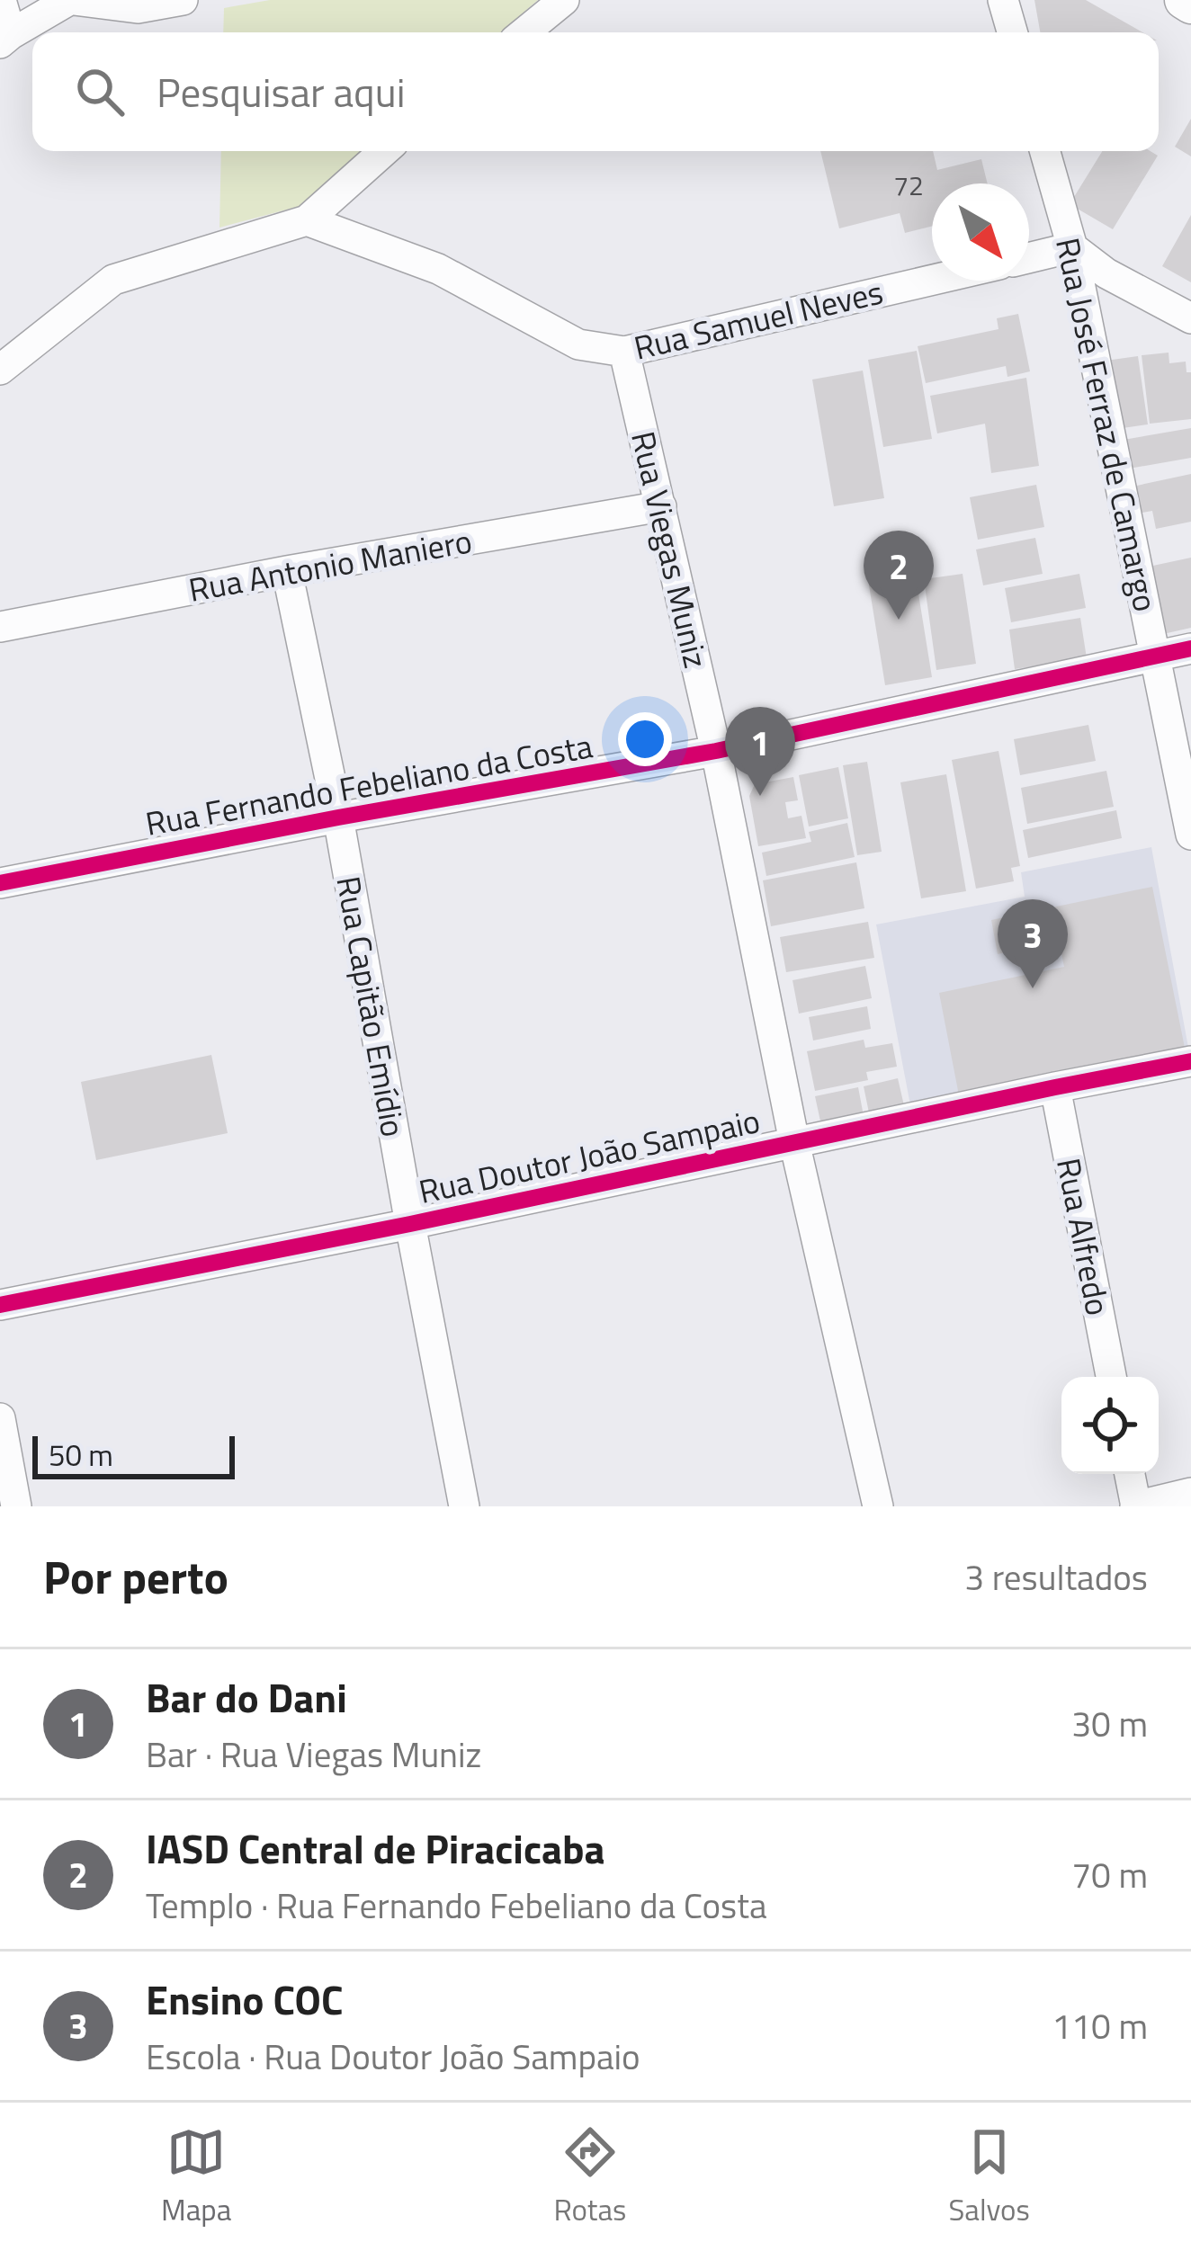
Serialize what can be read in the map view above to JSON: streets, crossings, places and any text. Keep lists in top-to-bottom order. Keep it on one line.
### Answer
{"streets":{"street":["Rua Samuel Neves","Rua José Ferraz de Camargo","Rua Viegas Muniz","Rua Antonio Maniero","Rua Fernando Febeliano da Costa","Rua Capitão Emídio","Rua Doutor João Sampaio","Rua Alfredo"]},"crossings":[["Rua Samuel Neves","Rua Viegas Muniz"],["Rua José Ferraz de Camargo","Rua Fernando Febeliano da Costa"],["Rua Viegas Muniz","Rua Antonio Maniero"],["Rua Viegas Muniz","Rua Fernando Febeliano da Costa"],["Rua Viegas Muniz","Rua Doutor João Sampaio"],["Rua Antonio Maniero","Rua Capitão Emídio"],["Rua Fernando Febeliano da Costa","Rua Capitão Emídio"],["Rua Capitão Emídio","Rua Doutor João Sampaio"],["Rua Doutor João Sampaio","Rua Alfredo"]],"house_numbers":["72"],"scale_bar":"50 m","north":"bottom right","page":{"search":"Pesquisar aqui","pins":["2","1","3"],"scale":"50 m","heading":["Por perto","3 resultados"],"list":[{"mark":"1","name":"Bar do Dani","note":"Bar · Rua Viegas Muniz","value":"30 m"},{"mark":"2","name":"IASD Central de Piracicaba","note":"Templo · Rua Fernando Febeliano da Costa","value":"70 m"},{"mark":"3","name":"Ensino COC","note":"Escola · Rua Doutor João Sampaio","value":"110 m"}],"nav":["Mapa","Rotas","Salvos"]}}
